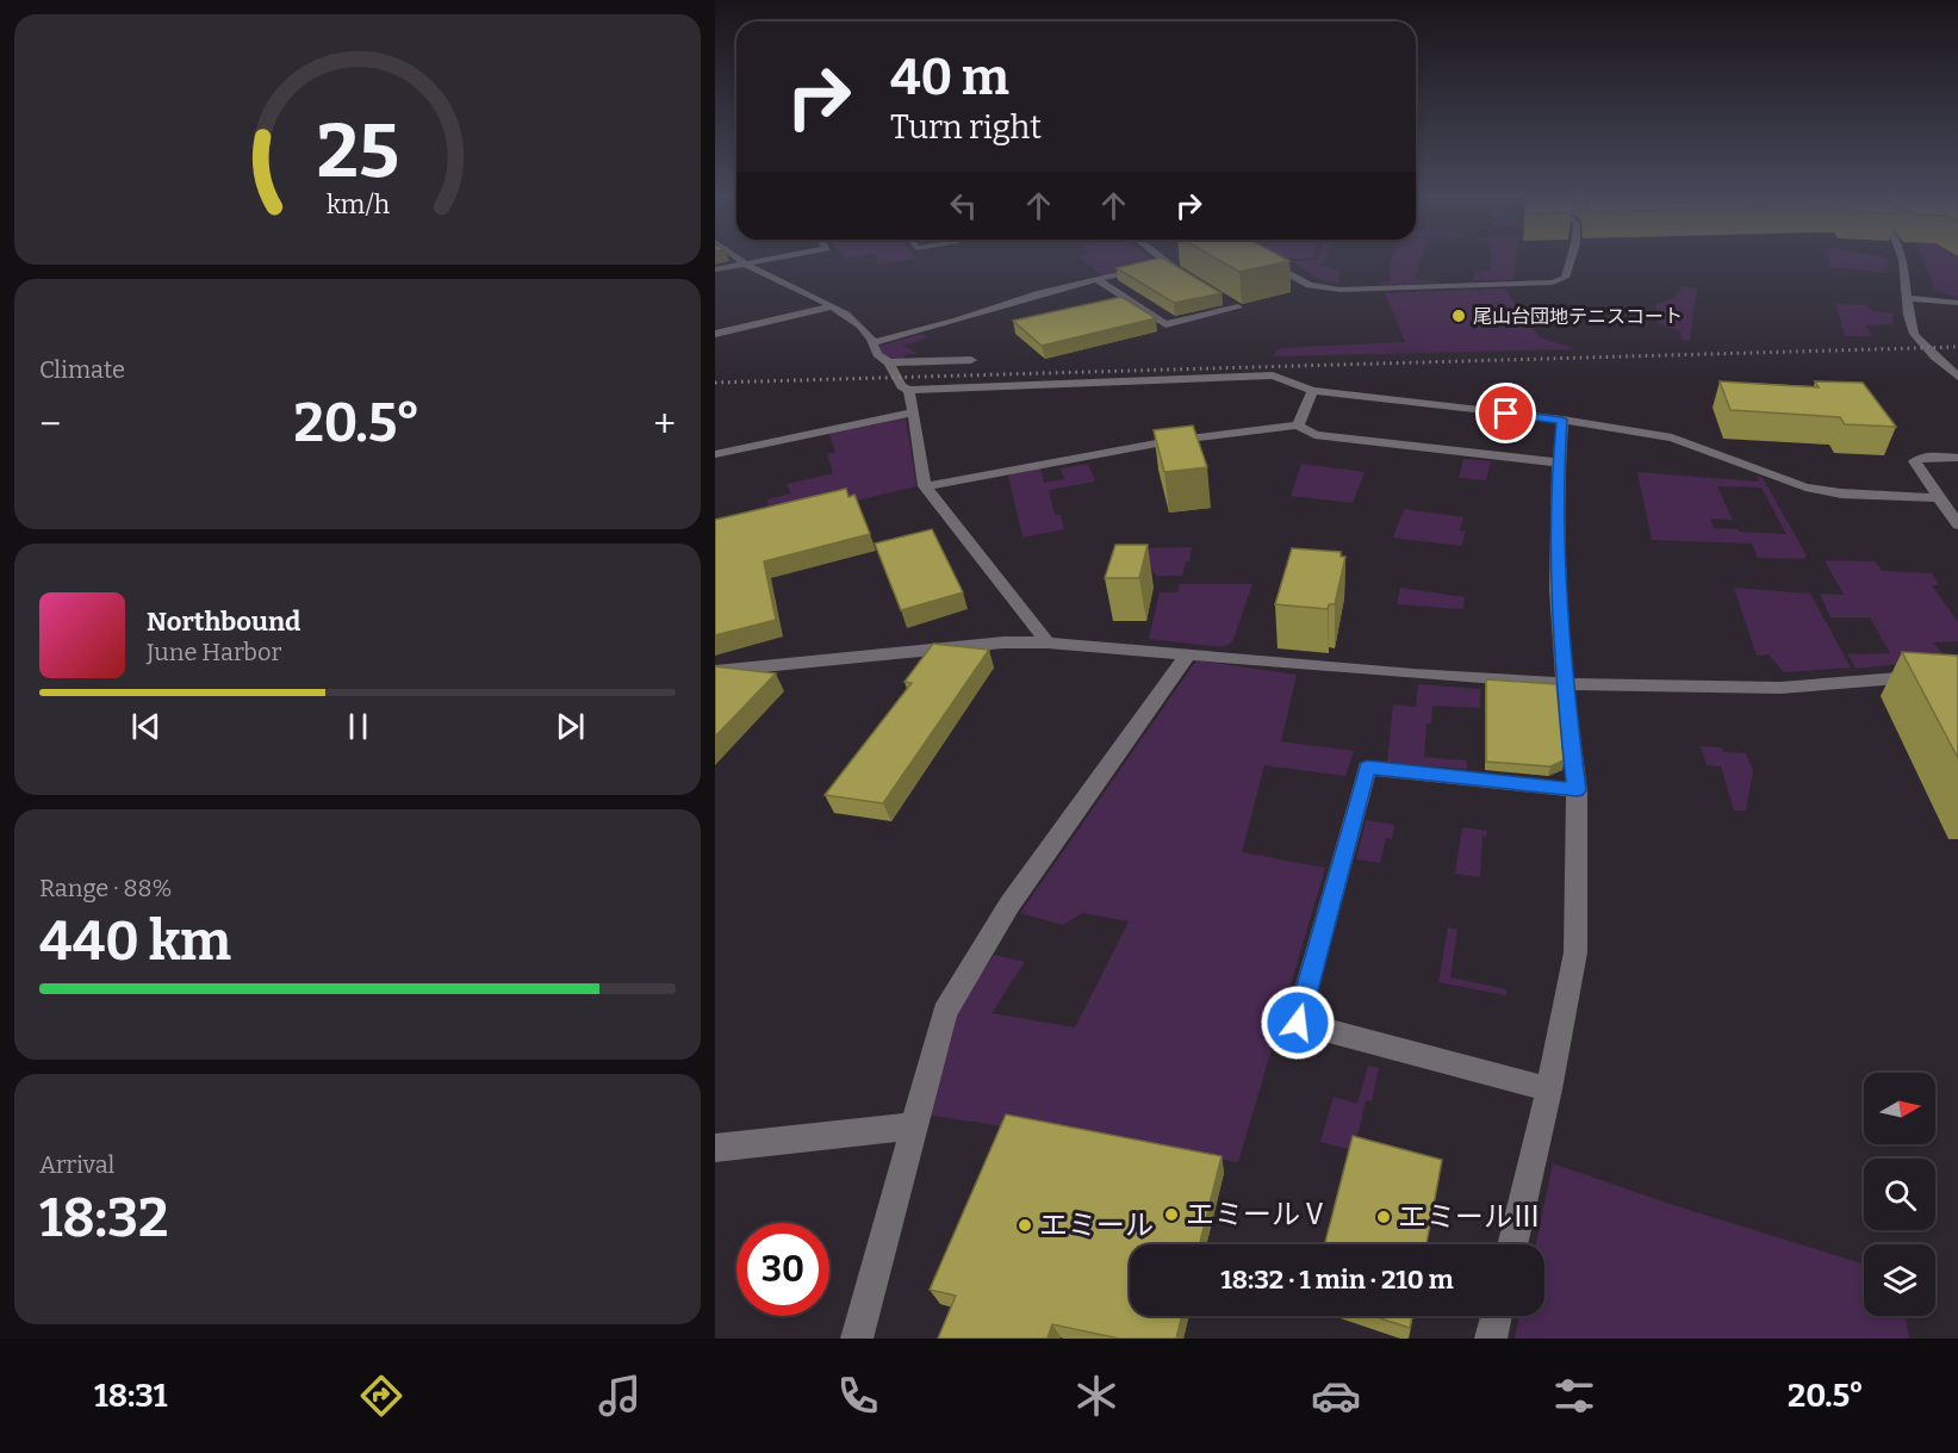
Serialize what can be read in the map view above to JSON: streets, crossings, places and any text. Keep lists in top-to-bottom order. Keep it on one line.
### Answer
{"places":["尾山台団地テニスコート","エミールⅤ","エミールⅢ","エミール"],"north":"right","page":{"turn":["40 m","Turn right"],"tile":["Climate",["Range · 88%","440 km"],["Arrival","18:32"]],"heat":["−","20.5°","+"],"song":["Northbound","June Harbor"],"limit":"30","trip":"18:32 · 1 min · 210 m","tabs":["18:31","20.5°"],"gauge":["25","km/h"]}}
